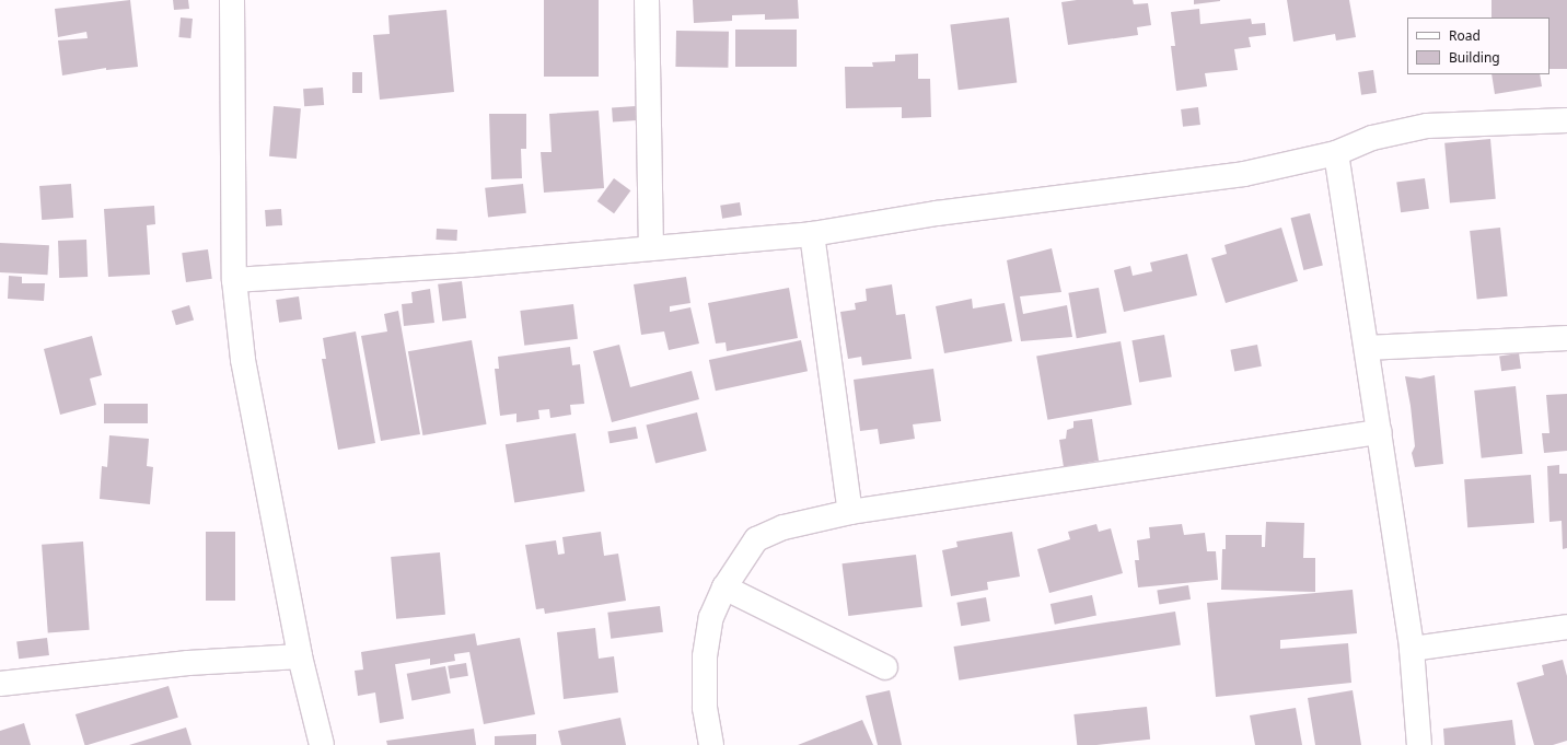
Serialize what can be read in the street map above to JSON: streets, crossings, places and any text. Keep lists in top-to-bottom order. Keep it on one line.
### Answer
{"legend":["Road","Building"]}
